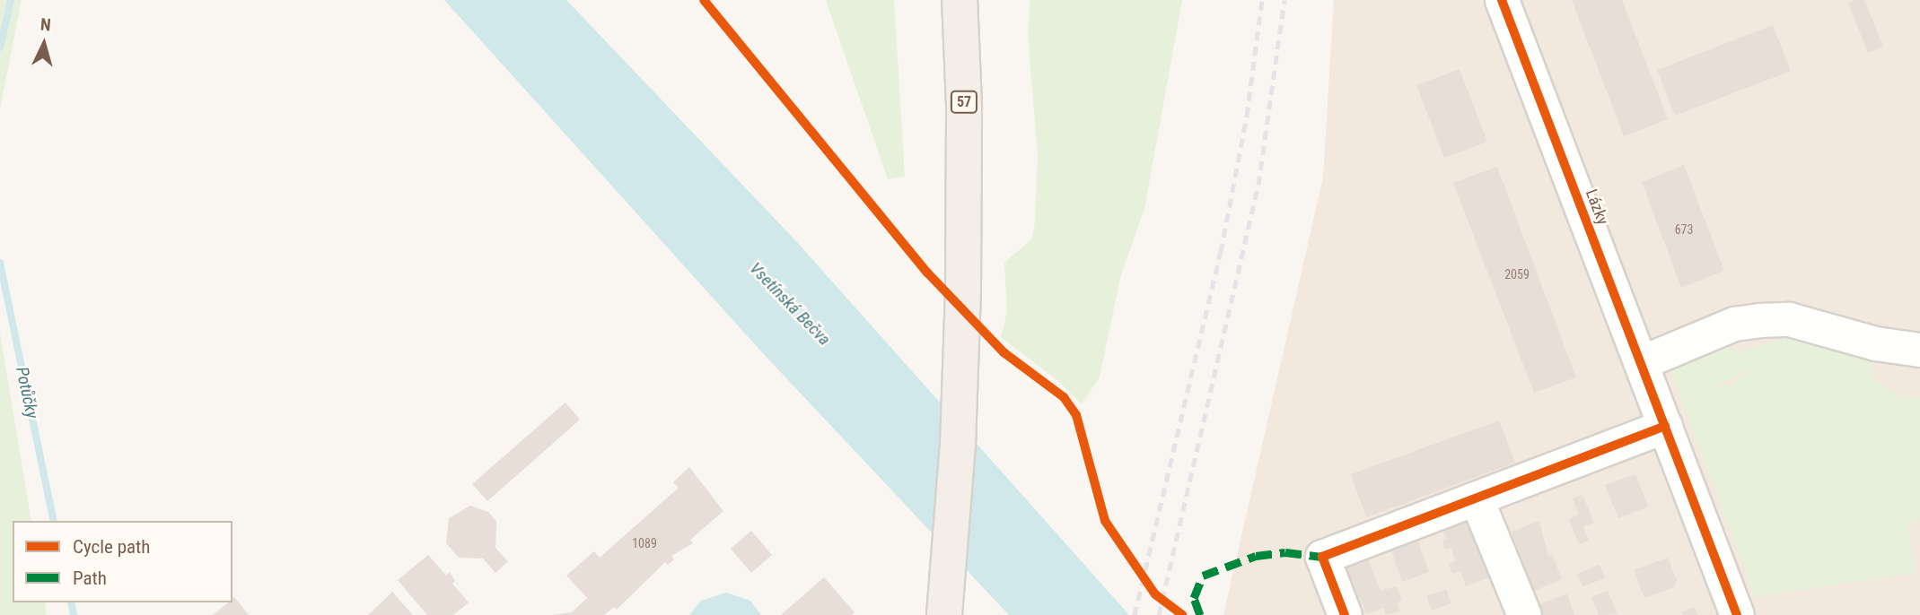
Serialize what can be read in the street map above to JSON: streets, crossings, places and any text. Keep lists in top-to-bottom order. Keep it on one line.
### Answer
{"streets":{"main road":["57"],"street":["Lázky"]},"water":["Vsetínská Bečva","Potůčky"],"house_numbers":["673","2059","1089"],"legend":["Cycle path","Path"],"north":"top"}
